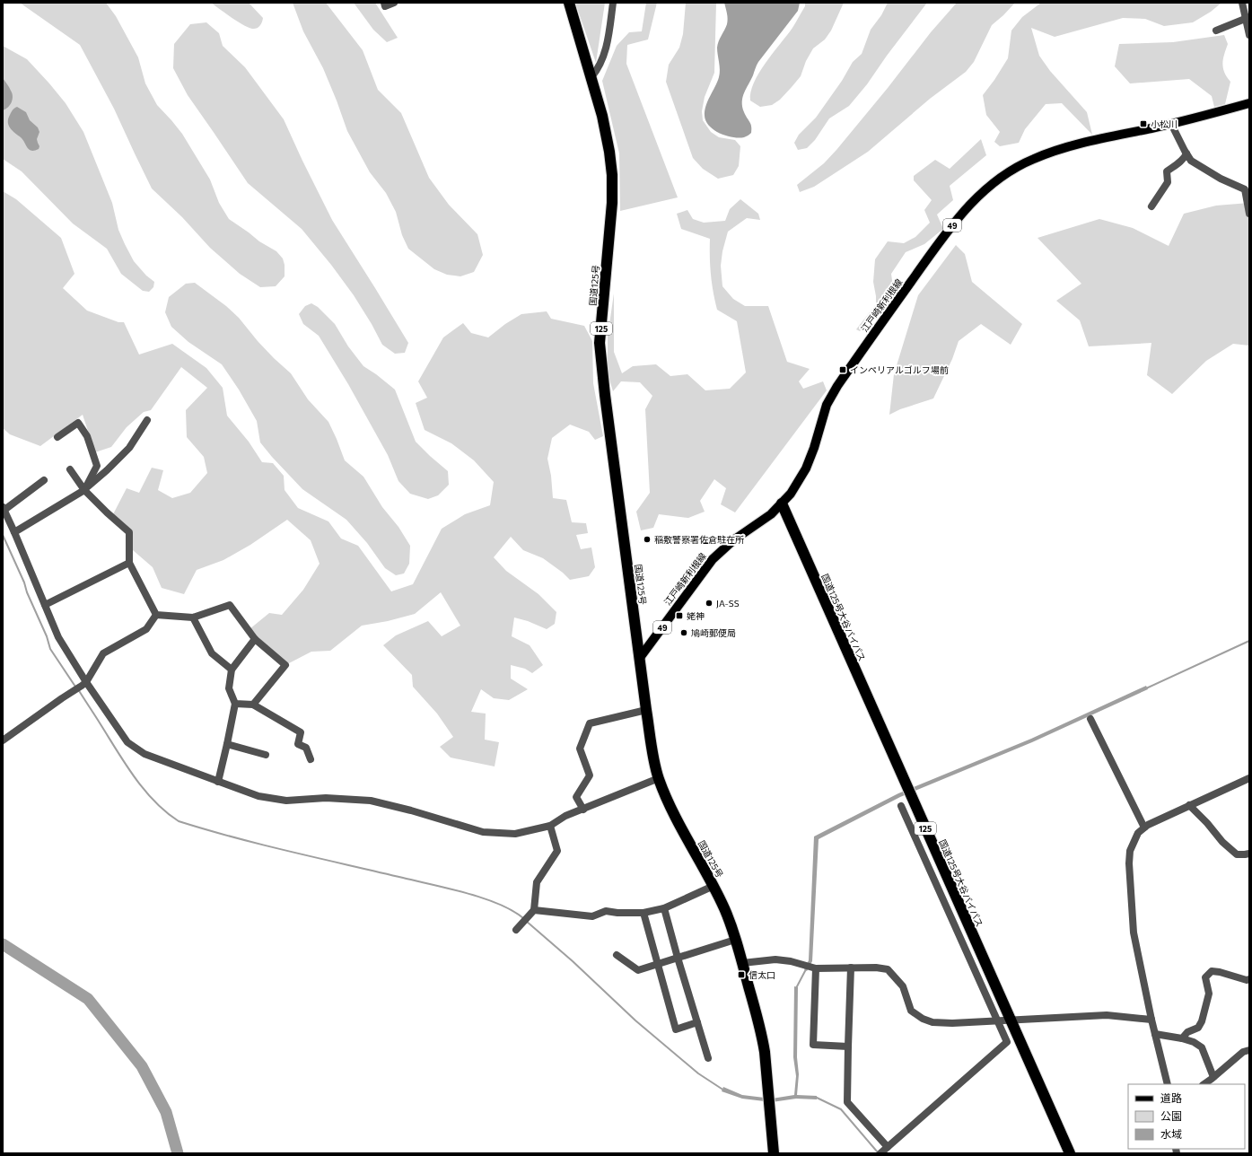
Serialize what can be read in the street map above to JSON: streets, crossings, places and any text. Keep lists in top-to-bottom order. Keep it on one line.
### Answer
{"streets":{"highway":["国道125号","125","国道125号大谷バイパス"],"main road":["49","江戸崎新利根線"]},"crossings":[["国道125号","江戸崎新利根線"],["江戸崎新利根線","国道125号大谷バイパス"]],"places":{"transit":["小松川","インペリアルゴルフ場前","姥神","信太口"],"other":["稲敷警察署佐倉駐在所","JA-SS","鳩崎郵便局"]},"legend":["道路","公園","水域"]}
